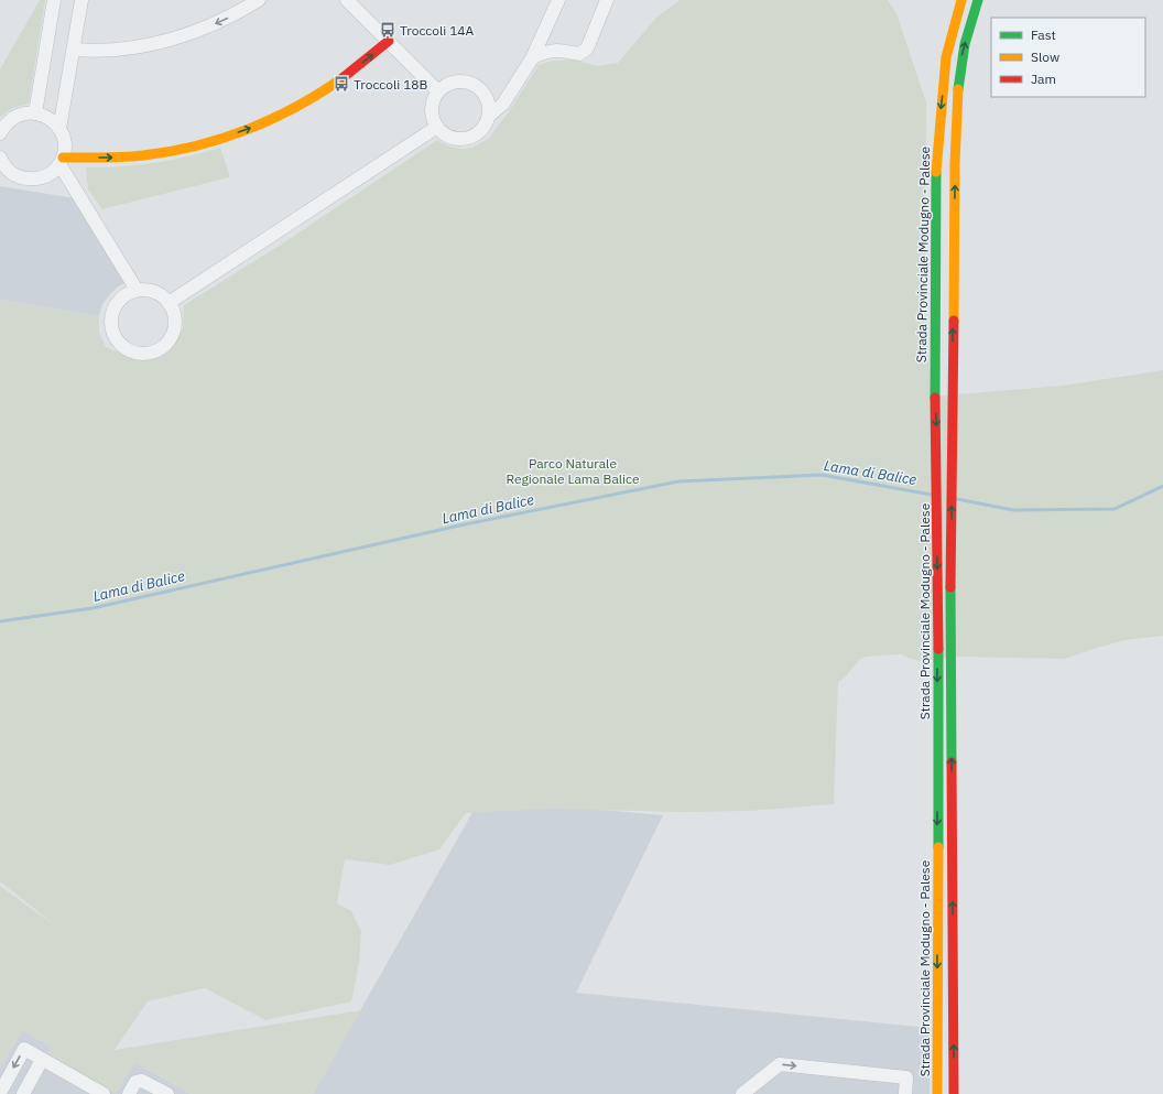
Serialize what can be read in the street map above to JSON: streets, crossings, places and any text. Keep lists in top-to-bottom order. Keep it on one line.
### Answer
{"streets":{"main road":["Strada Provinciale Modugno - Palese"]},"water":["Lama di Balice"],"parks":["Parco Naturale Regionale Lama Balice"],"places":{"bus stop":["Troccoli 14A","Troccoli 18B"]},"legend":["Fast","Slow","Jam"]}
